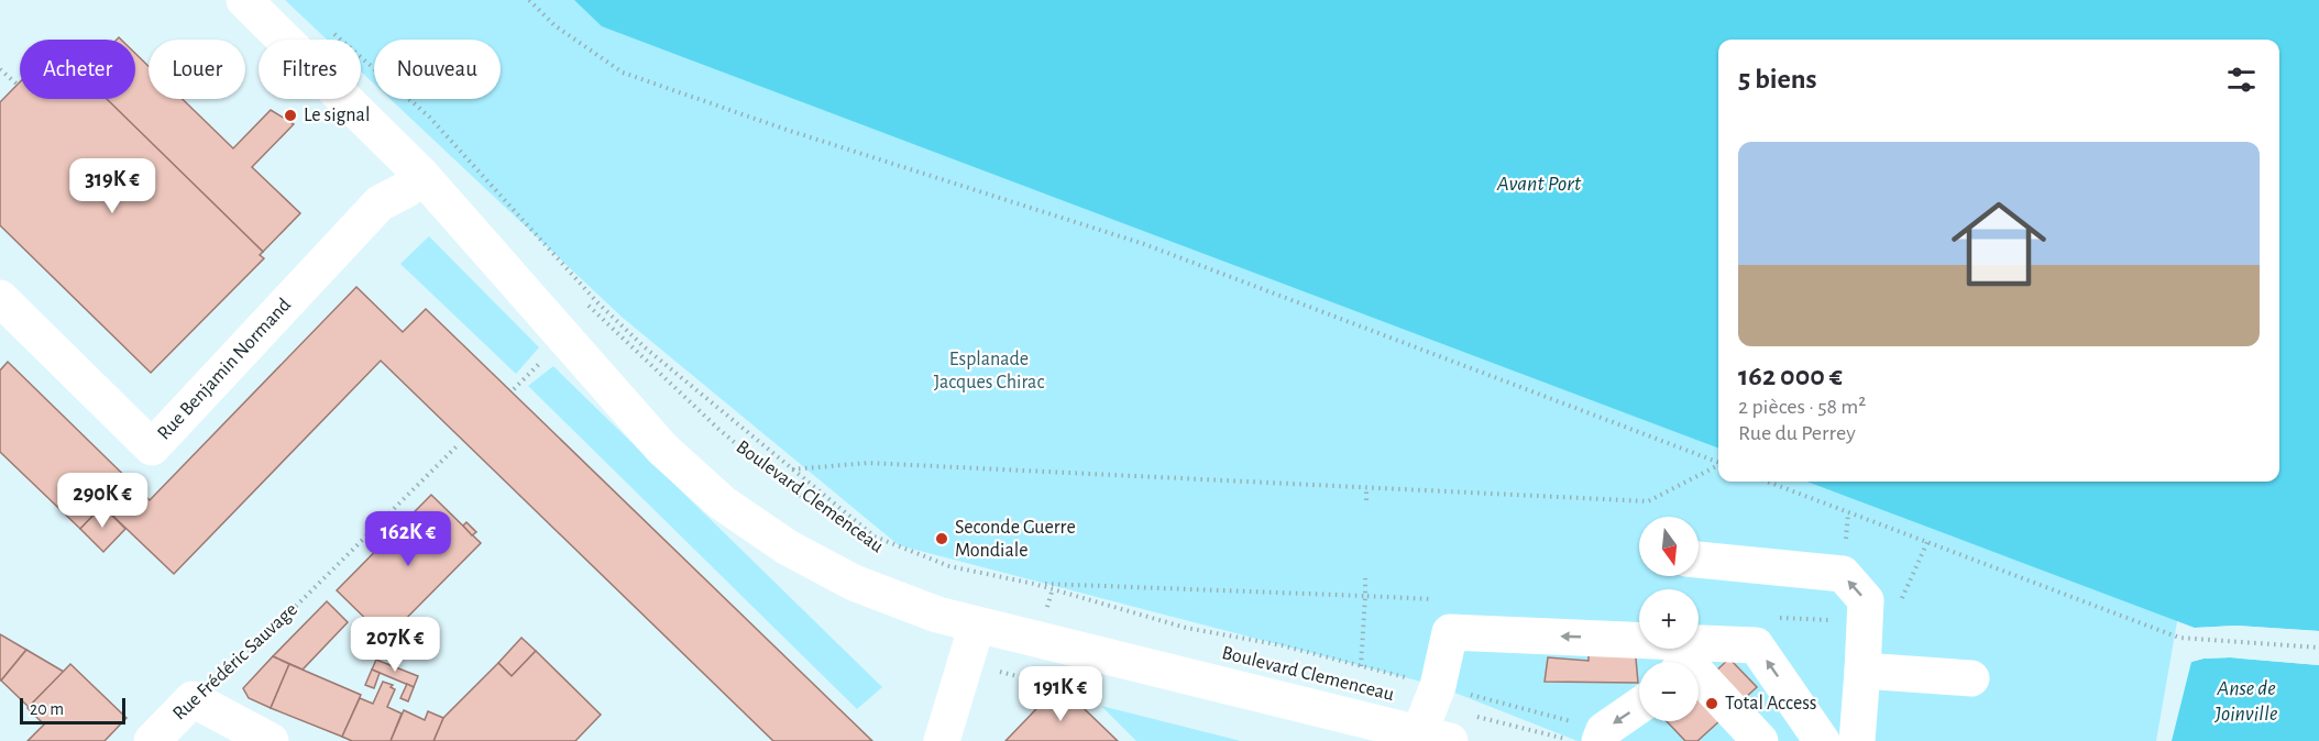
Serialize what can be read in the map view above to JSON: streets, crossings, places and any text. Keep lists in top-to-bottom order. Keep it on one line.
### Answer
{"streets":{"street":["Rue Benjamin Normand","Boulevard Clemenceau","Rue Frédéric Sauvage"]},"crossings":[["Rue Benjamin Normand","Boulevard Clemenceau"]],"water":["Avant Port","Anse de Joinville"],"parks":["Esplanade Jacques Chirac"],"places":["Le signal","Seconde Guerre Mondiale","Total Access"],"scale_bar":"20 m","north":"bottom","page":{"chip":["Acheter","Louer","Filtres","Nouveau"],"heading":"5 biens","list":[{"name":"162 000 €","note":"2 pièces · 58 m² · Rue du Perrey"}],"price":["319K €","290K €","162K €","207K €","191K €"],"map_buttons":["+","−"],"scale":"20 m"}}
